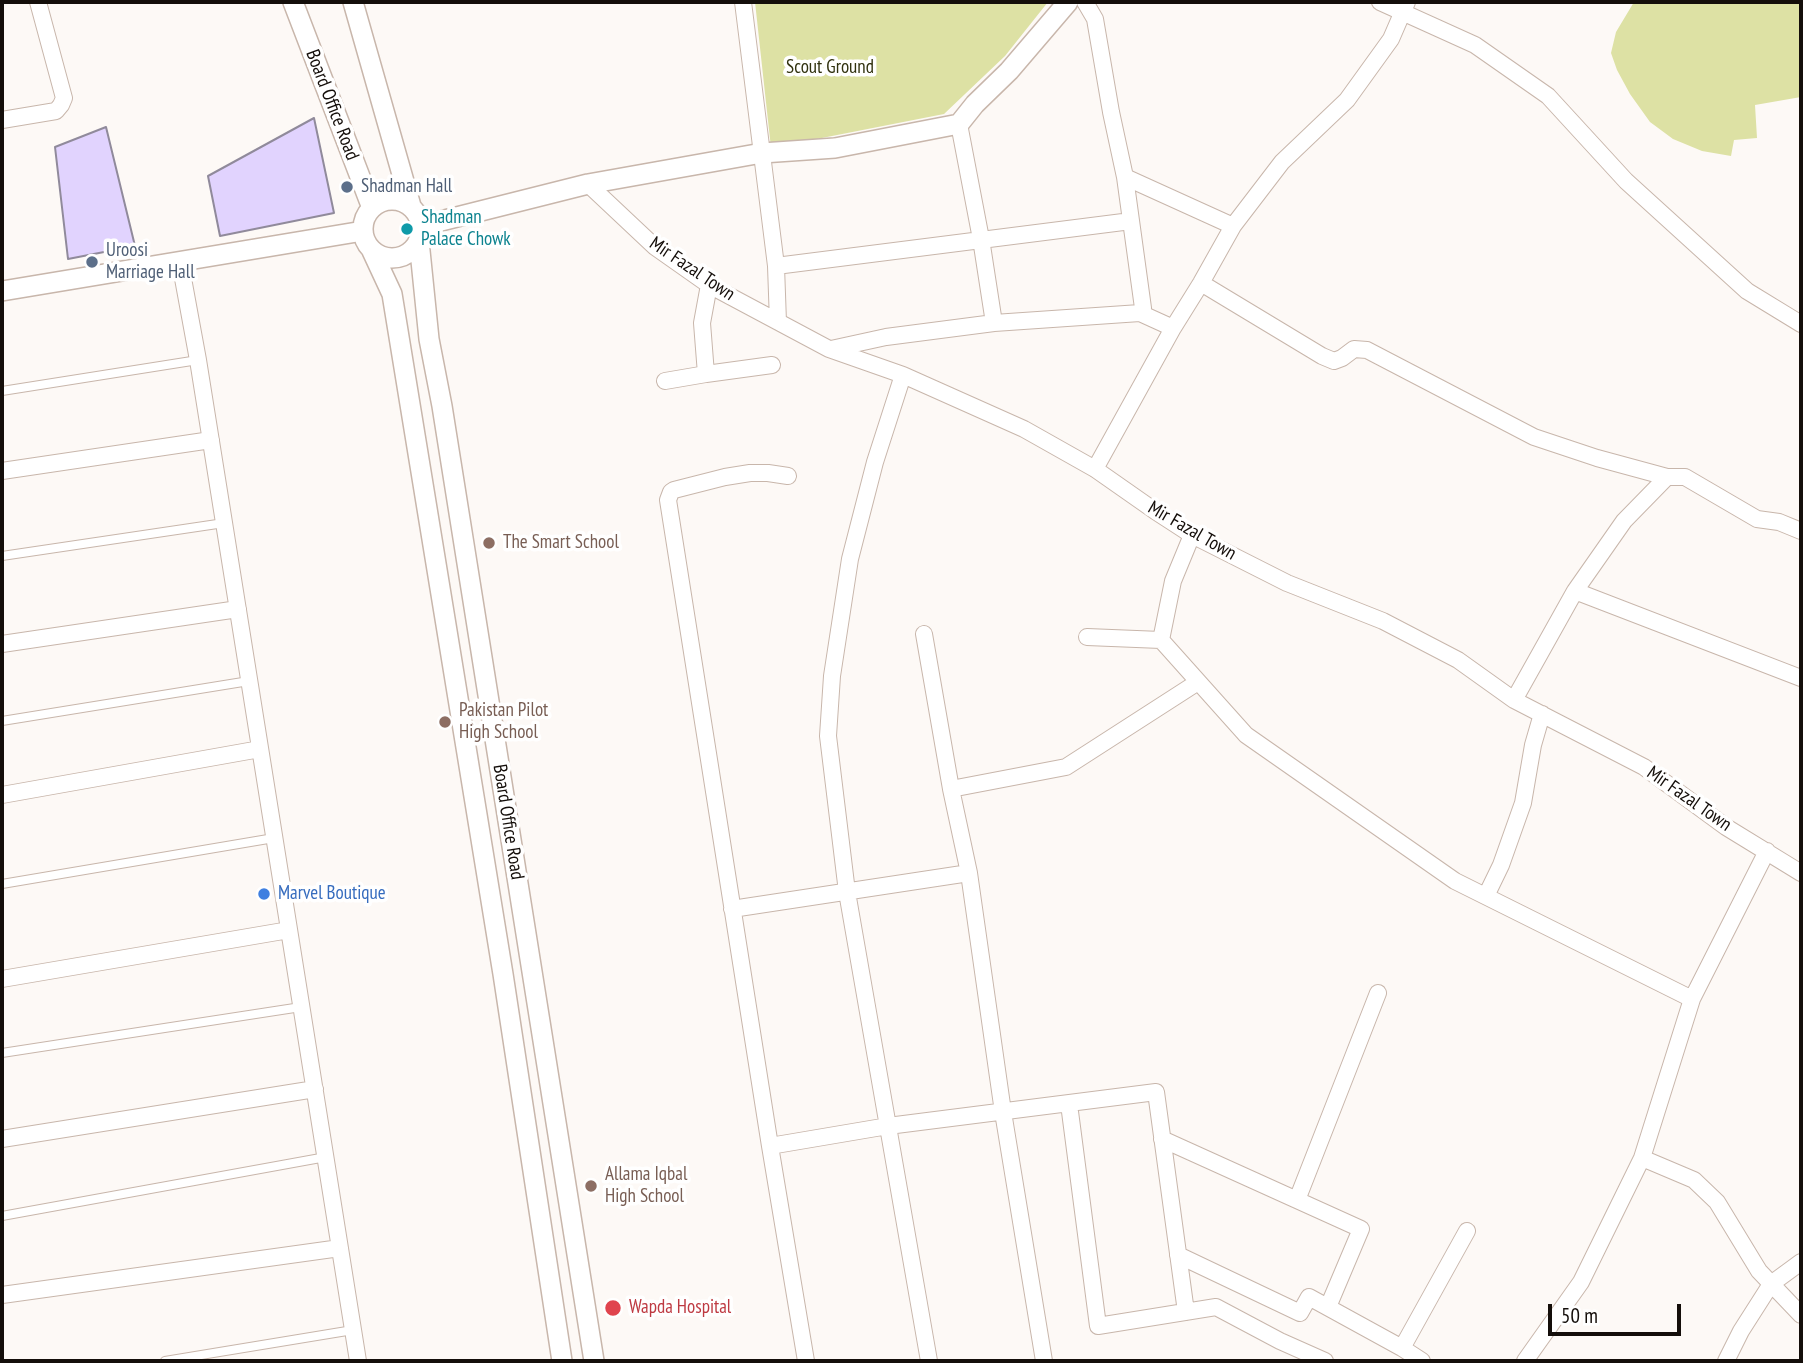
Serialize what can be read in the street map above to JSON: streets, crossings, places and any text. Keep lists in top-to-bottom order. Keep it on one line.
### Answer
{"streets":{"street":["Board Office Road","Mir Fazal Town"]},"parks":["Scout Ground"],"places":["Shadman Hall","Shadman Palace Chowk","Uroosi Marriage Hall","The Smart School","Pakistan Pilot High School","Marvel Boutique","Allama Iqbal High School","Wapda Hospital"],"scale_bar":"50 m"}
